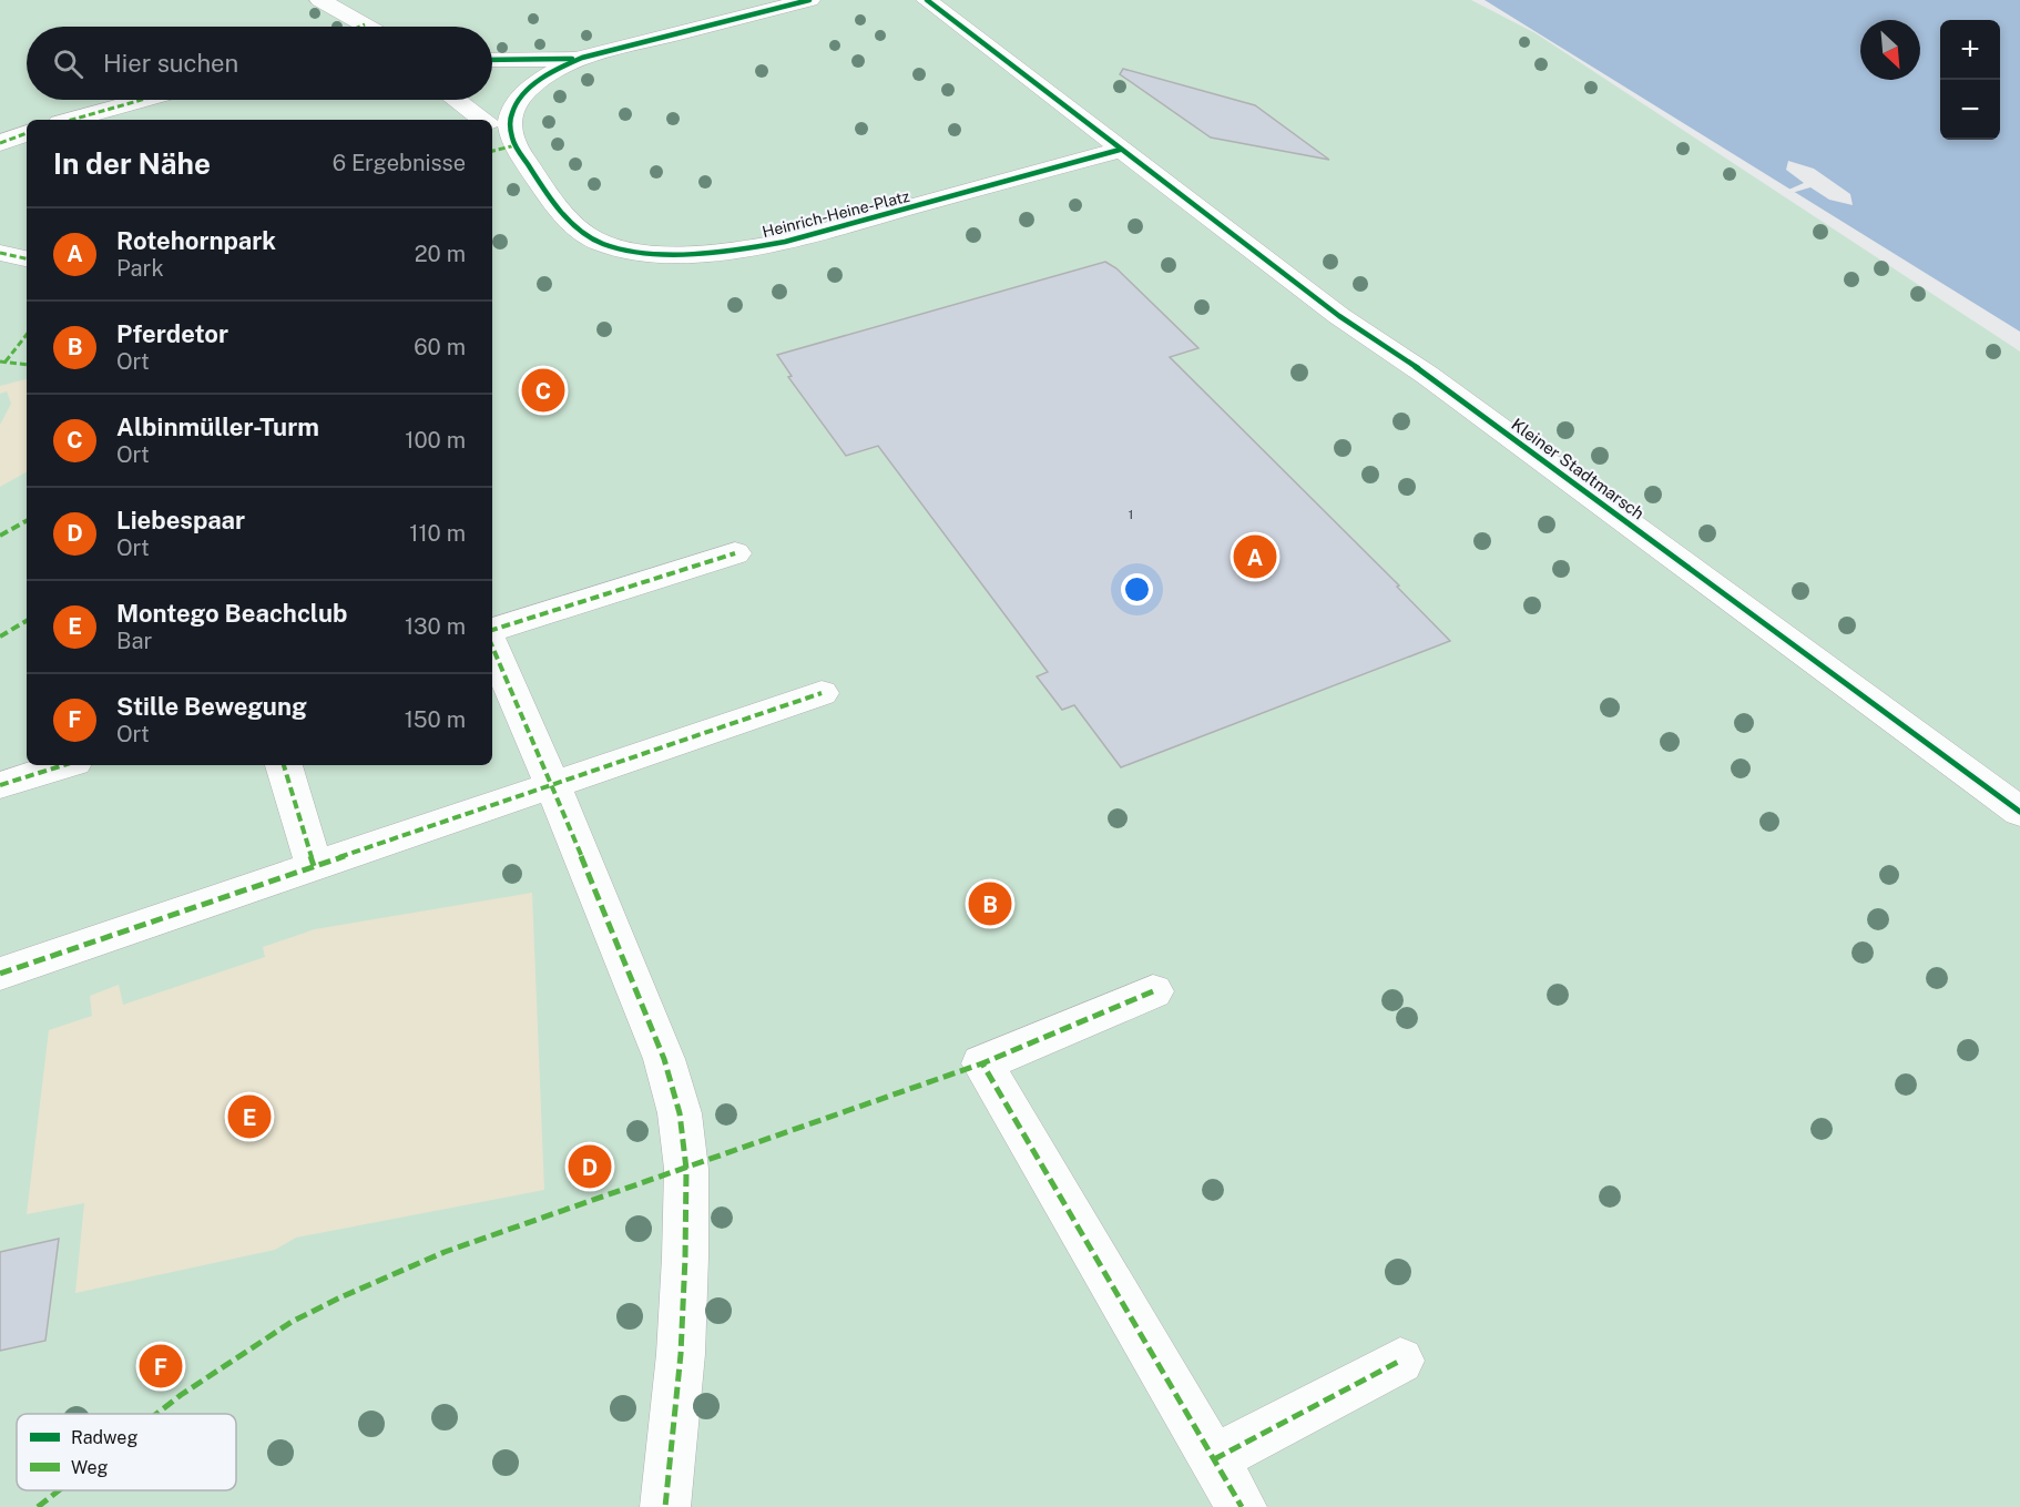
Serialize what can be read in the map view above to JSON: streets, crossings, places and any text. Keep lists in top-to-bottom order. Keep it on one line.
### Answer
{"streets":{"street":["Heinrich-Heine-Platz","Kleiner Stadtmarsch"]},"crossings":[["Heinrich-Heine-Platz","Kleiner Stadtmarsch"]],"house_numbers":["1"],"legend":["Radweg","Weg"],"north":"bottom right","page":{"map_buttons":["+","−"],"search":"Hier suchen","heading":["In der Nähe","6 Ergebnisse"],"list":[{"mark":"A","name":"Rotehornpark","note":"Park","value":"20 m"},{"mark":"B","name":"Pferdetor","note":"Ort","value":"60 m"},{"mark":"C","name":"Albinmüller-Turm","note":"Ort","value":"100 m"},{"mark":"D","name":"Liebespaar","note":"Ort","value":"110 m"},{"mark":"E","name":"Montego Beachclub","note":"Bar","value":"130 m"},{"mark":"F","name":"Stille Bewegung","note":"Ort","value":"150 m"}],"pins":["C","A","B","E","D","F"]}}
